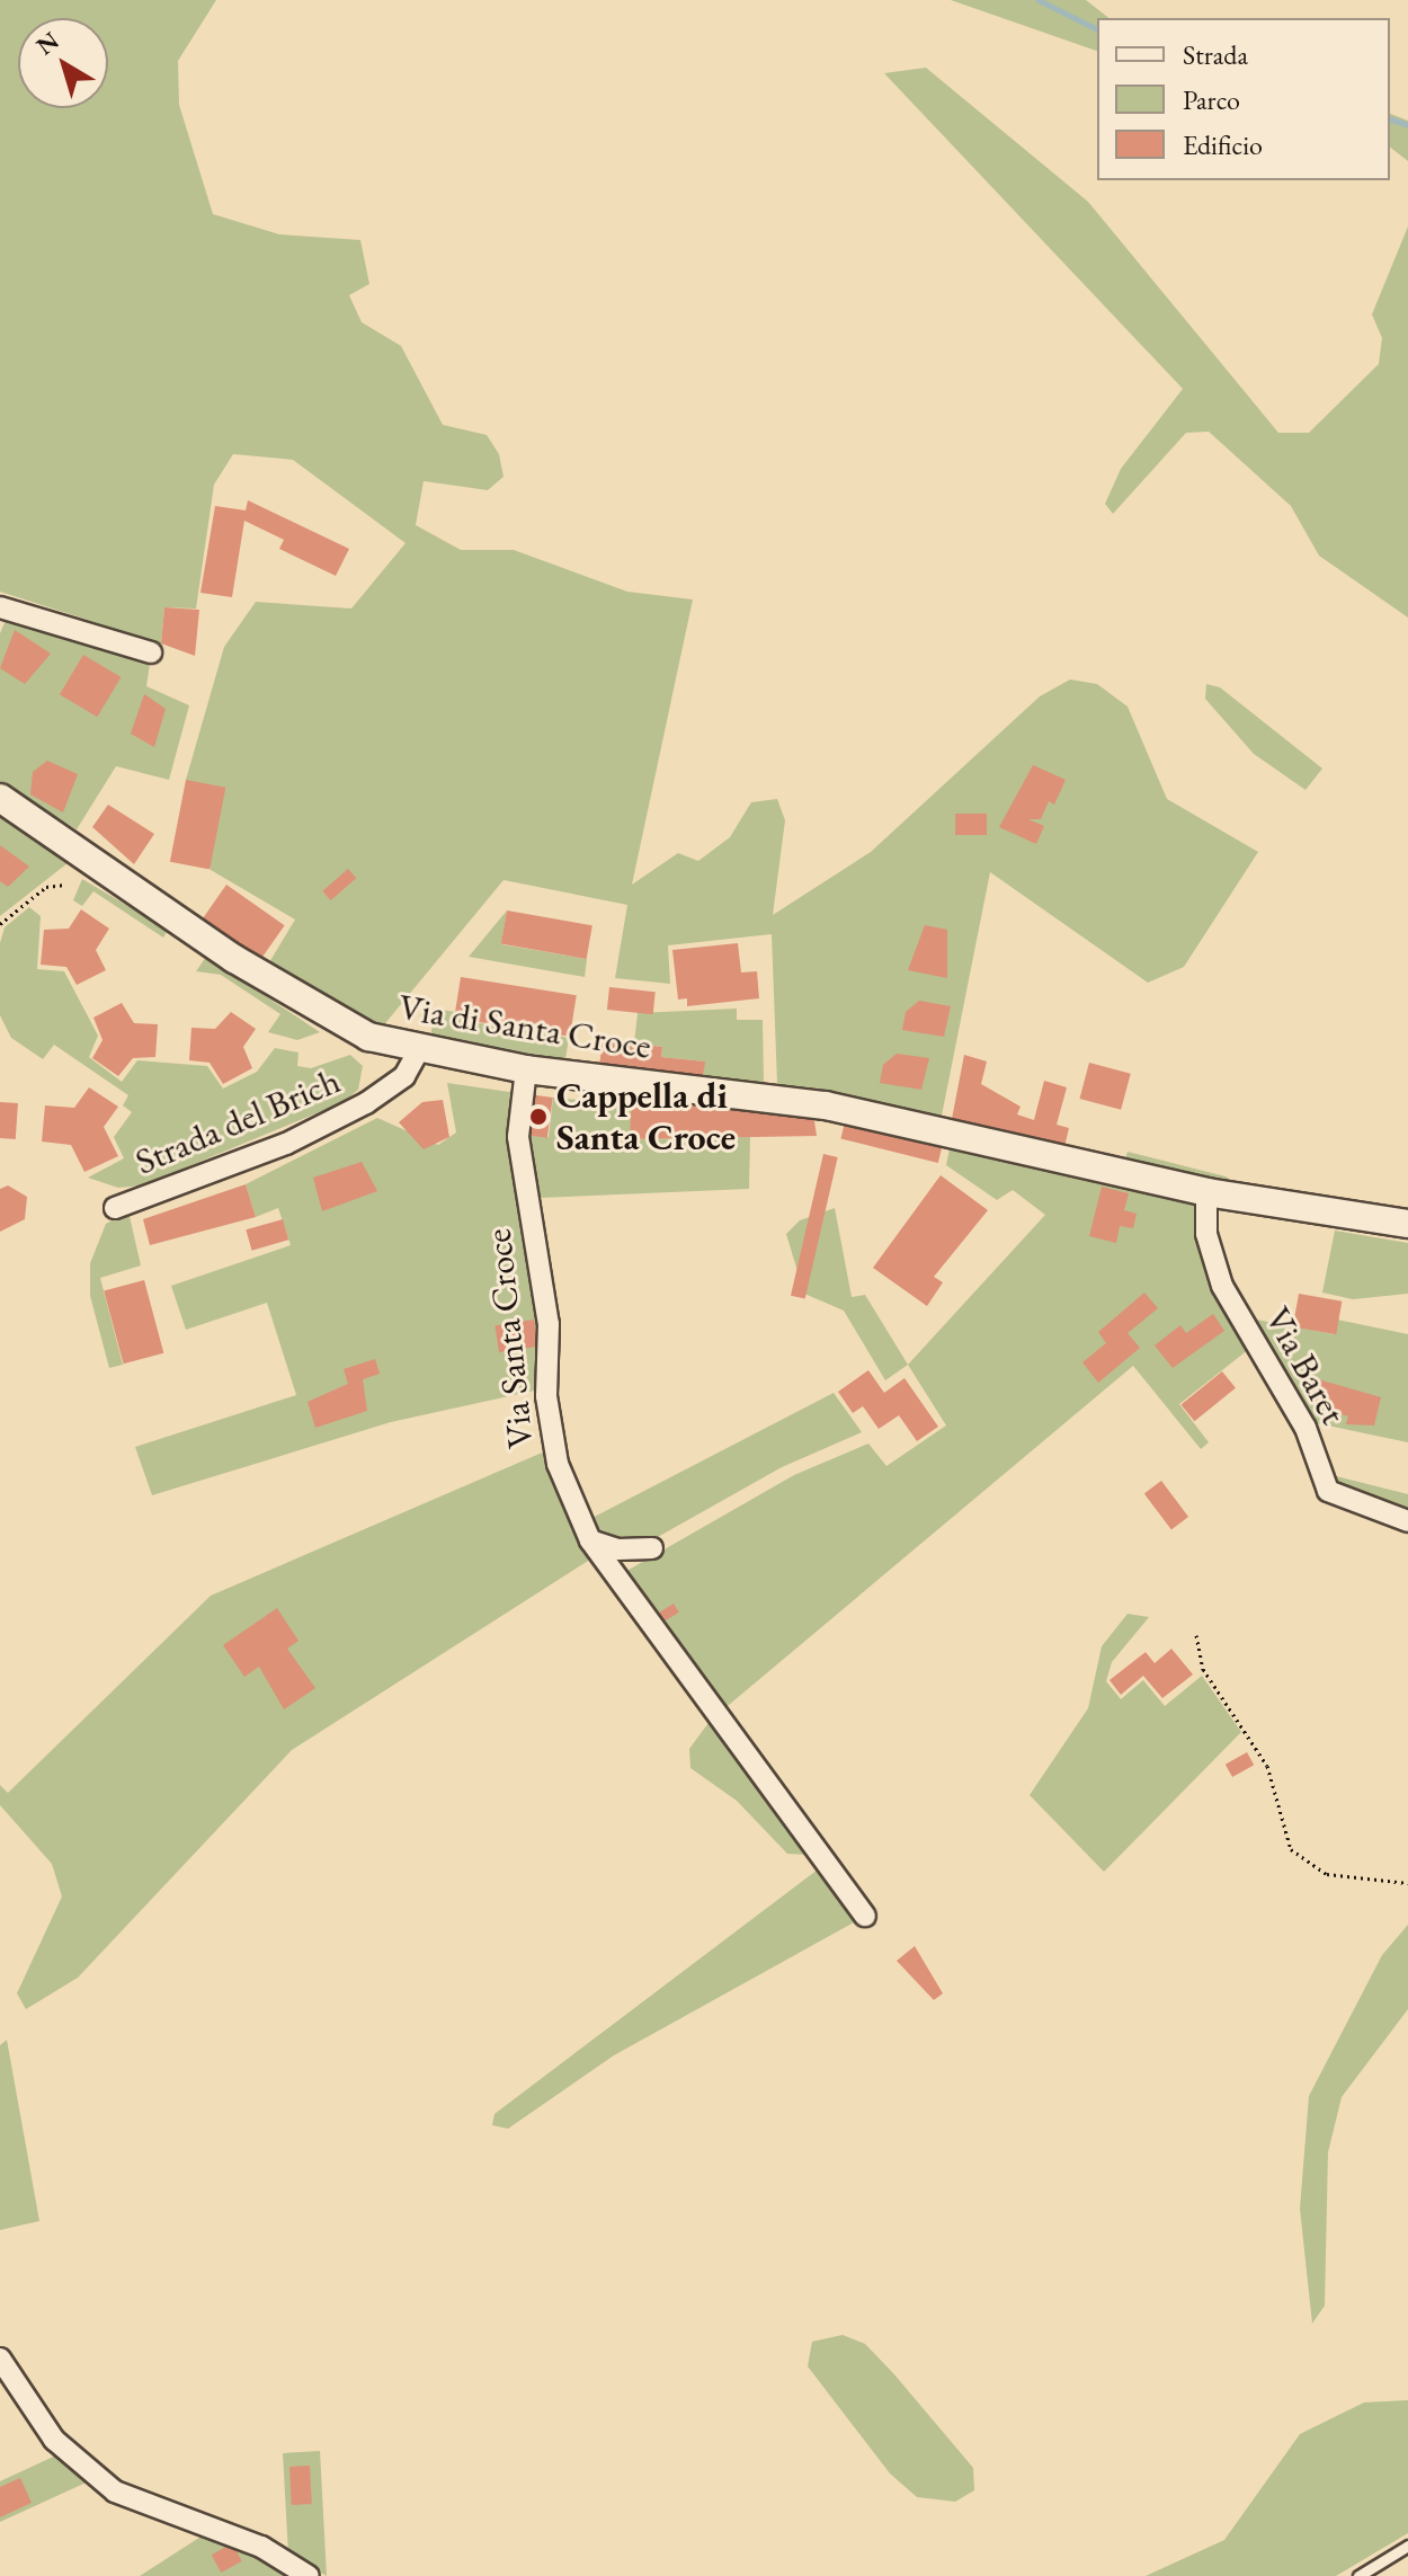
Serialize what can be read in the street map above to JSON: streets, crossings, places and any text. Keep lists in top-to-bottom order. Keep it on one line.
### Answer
{"streets":{"main road":["Via di Santa Croce"],"street":["Strada del Brich","Via Santa Croce","Via Baret"]},"crossings":[["Via di Santa Croce","Strada del Brich"],["Via di Santa Croce","Via Santa Croce"],["Via di Santa Croce","Via Baret"]],"places":["Cappella di Santa Croce"],"legend":["Strada","Parco","Edificio"],"north":"top left"}
